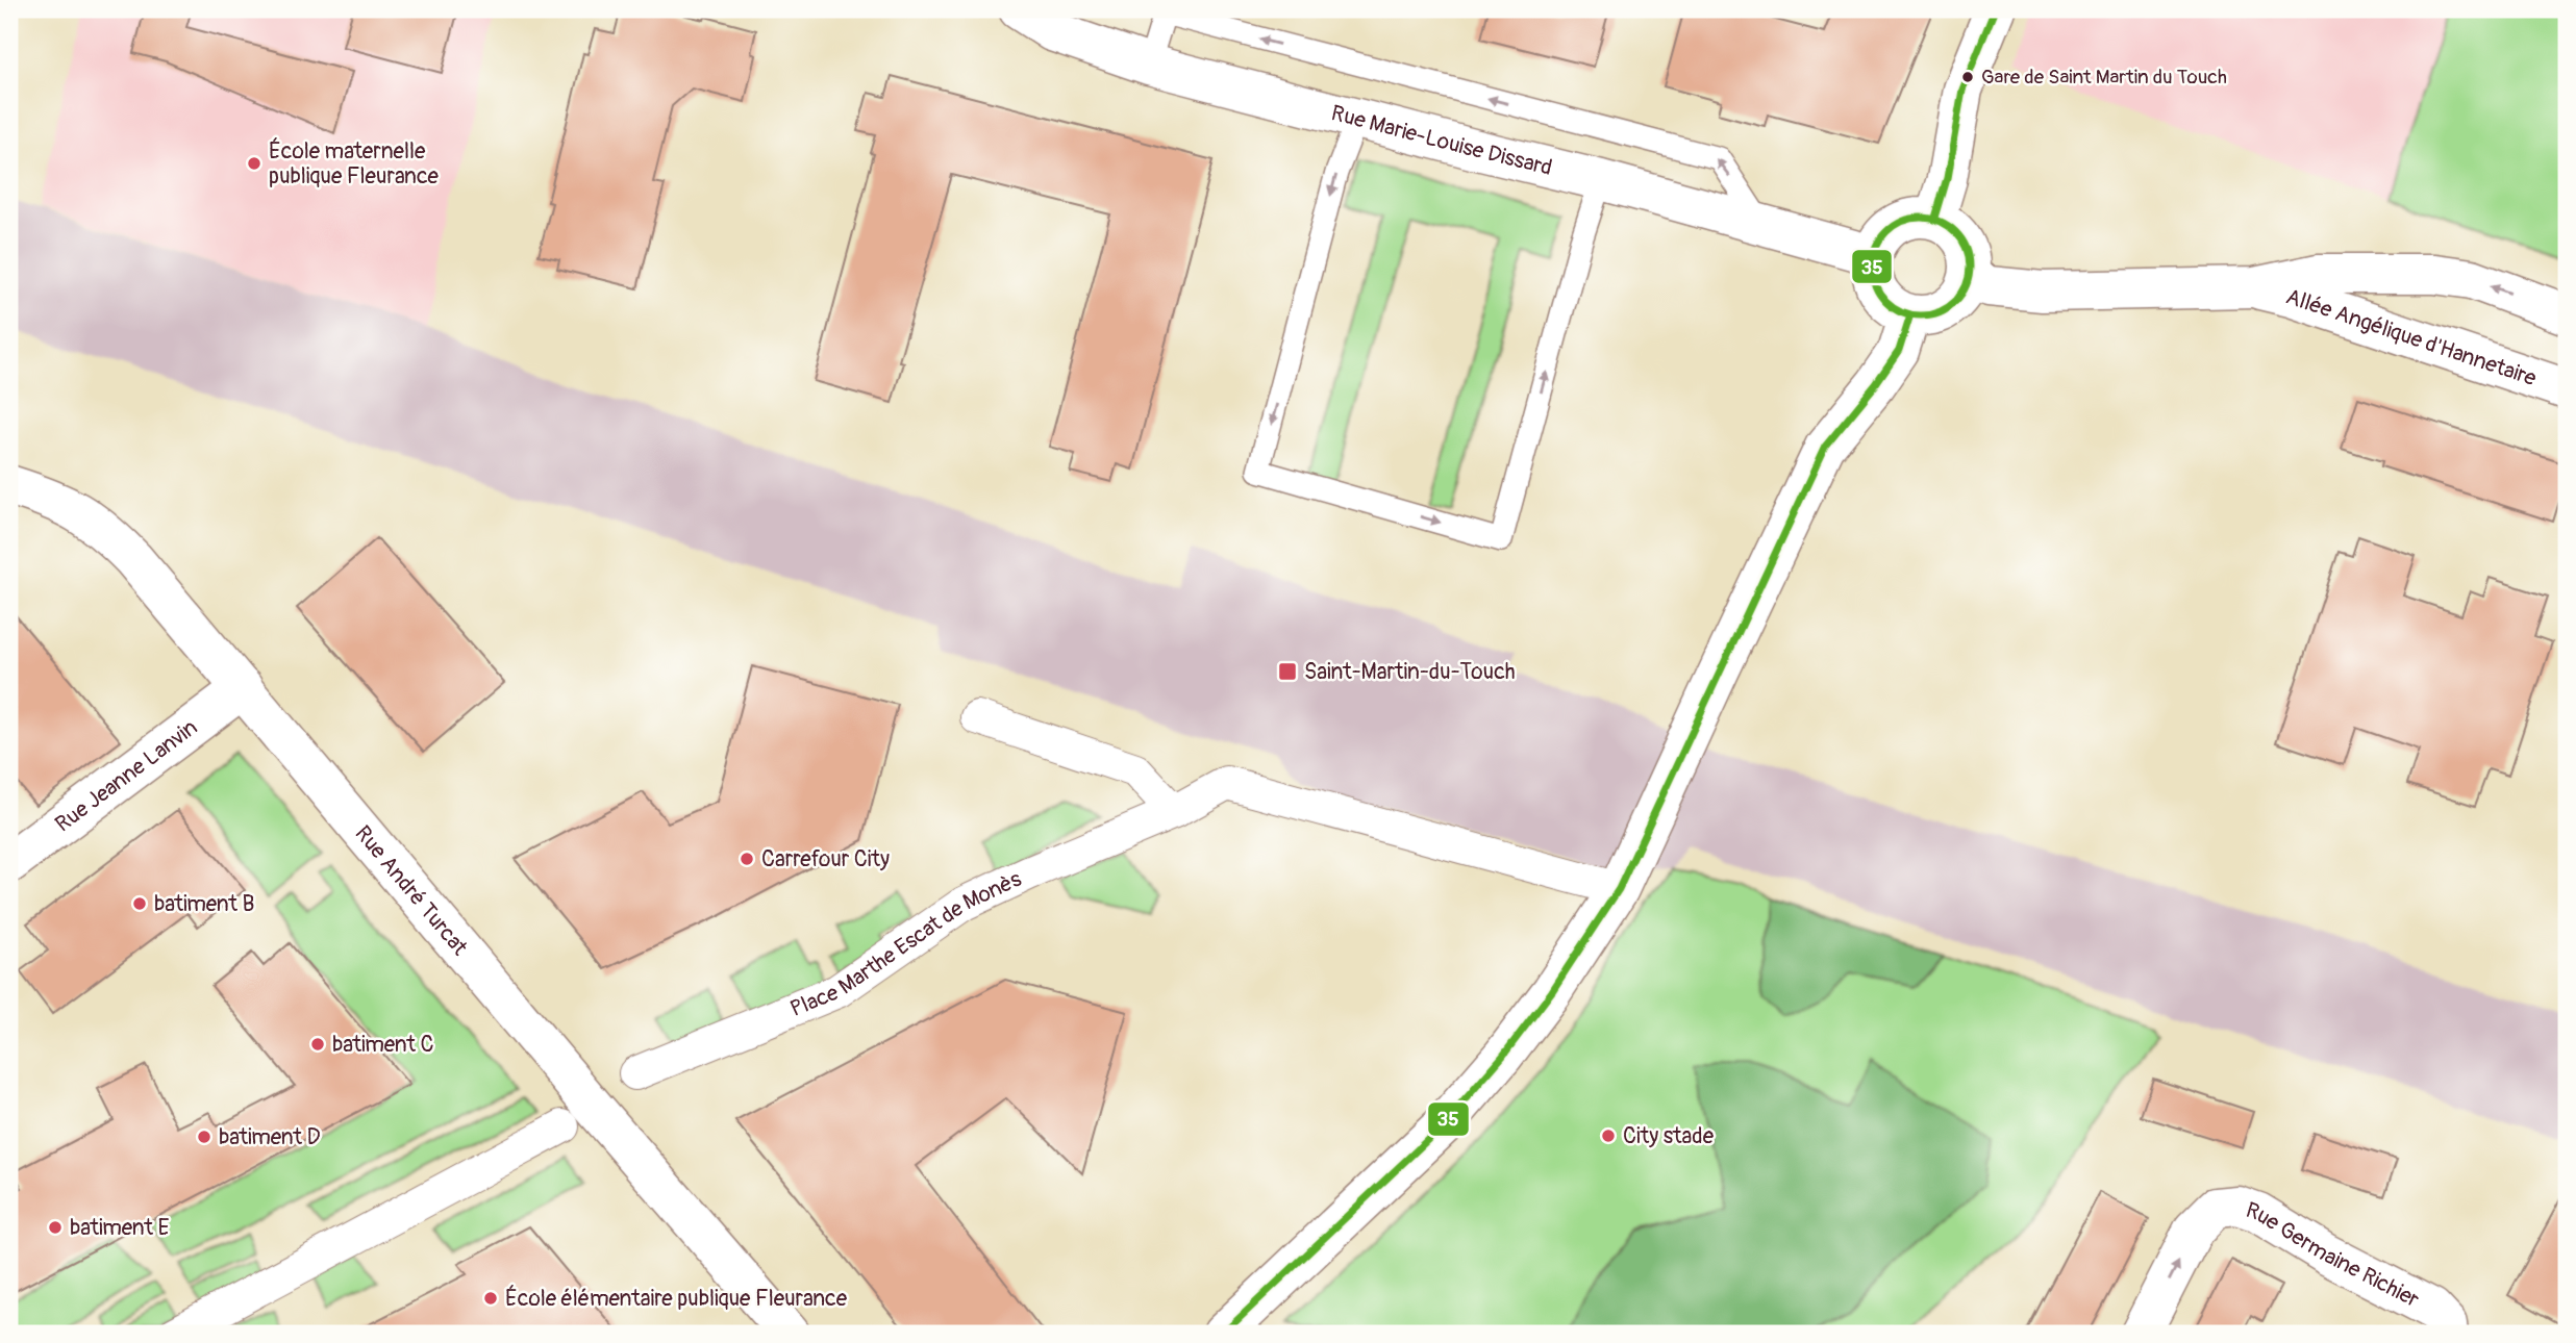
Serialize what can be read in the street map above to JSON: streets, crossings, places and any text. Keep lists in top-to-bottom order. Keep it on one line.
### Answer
{"streets":{"street":["Rue Marie-Louise Dissard","Allée Angélique d'Hannetaire","Rue Jeanne Lanvin","Rue André Turcat","Place Marthe Escat de Monès","Rue Germaine Richier"]},"crossings":[["Rue Marie-Louise Dissard","Allée Angélique d'Hannetaire"],["Rue Jeanne Lanvin","Rue André Turcat"]],"places":{"other":["Gare de Saint Martin du Touch","École maternelle publique Fleurance","Carrefour City","batiment B","batiment C","City stade","batiment D","batiment E","École élémentaire publique Fleurance"],"transit":["Saint-Martin-du-Touch"]},"lines":["transit line 35"]}
